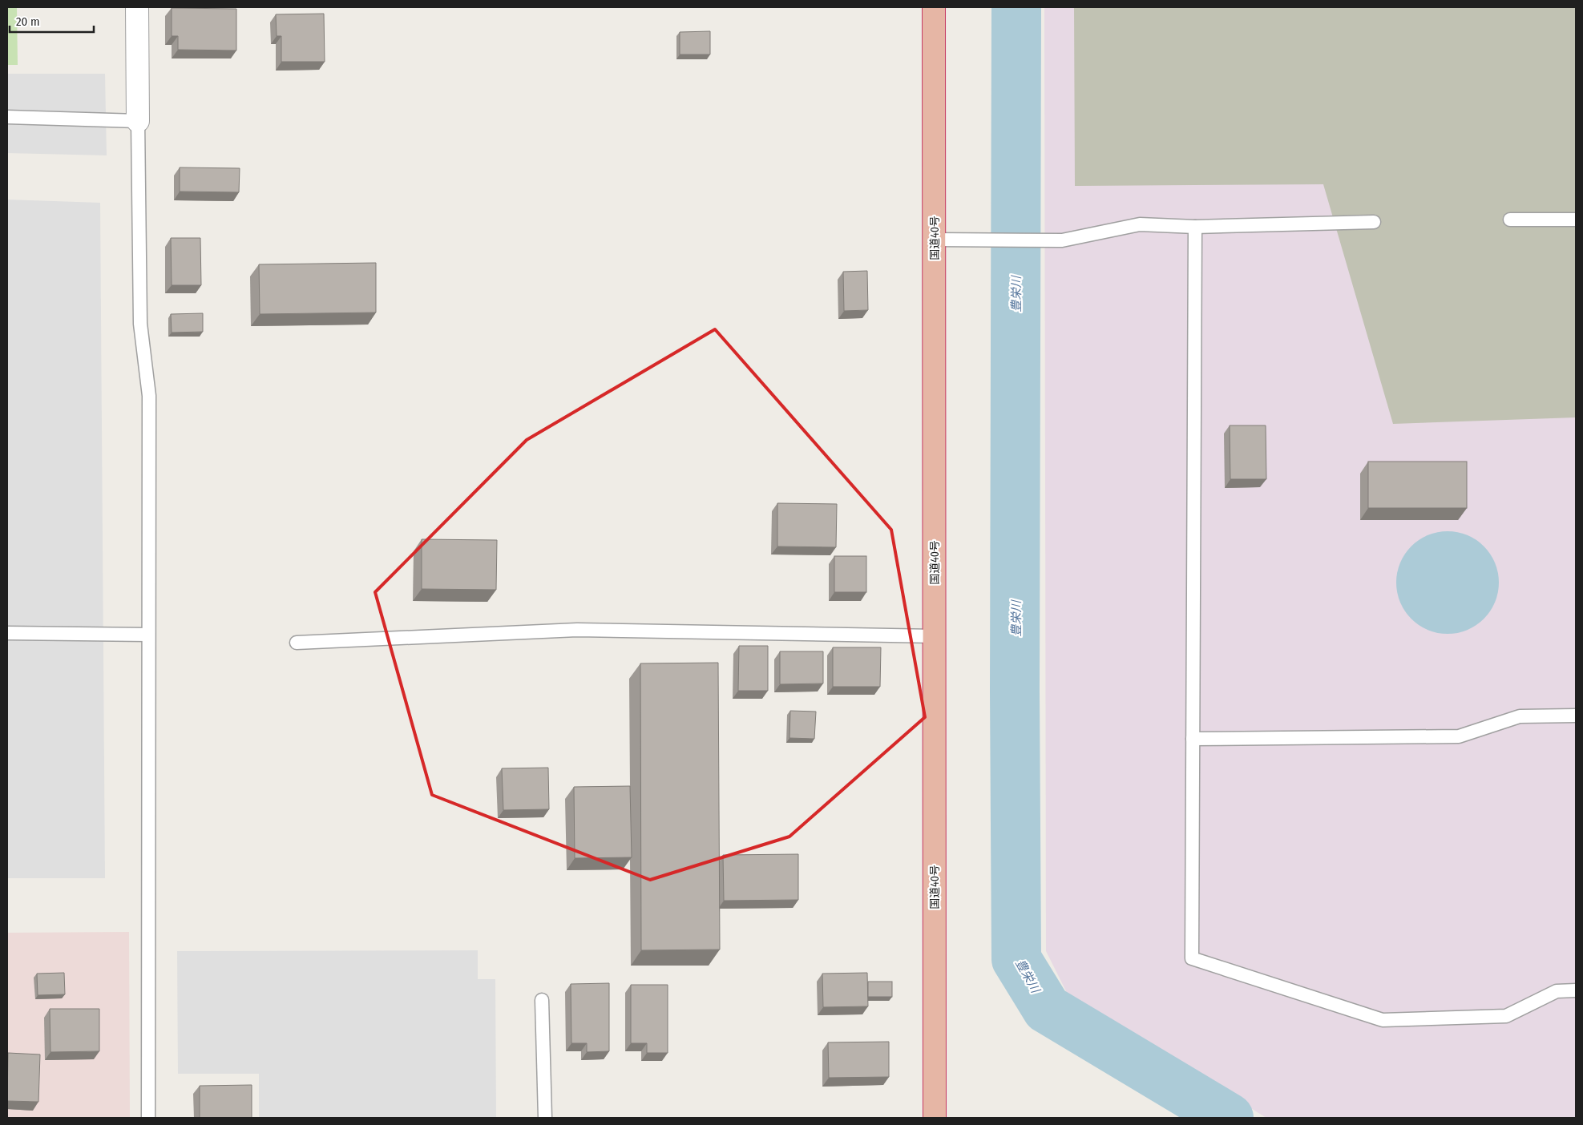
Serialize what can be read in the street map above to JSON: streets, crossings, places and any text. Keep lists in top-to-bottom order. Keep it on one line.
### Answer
{"streets":{"highway":["国道40号"]},"water":["豊栄川"],"scale_bar":"20 m"}
